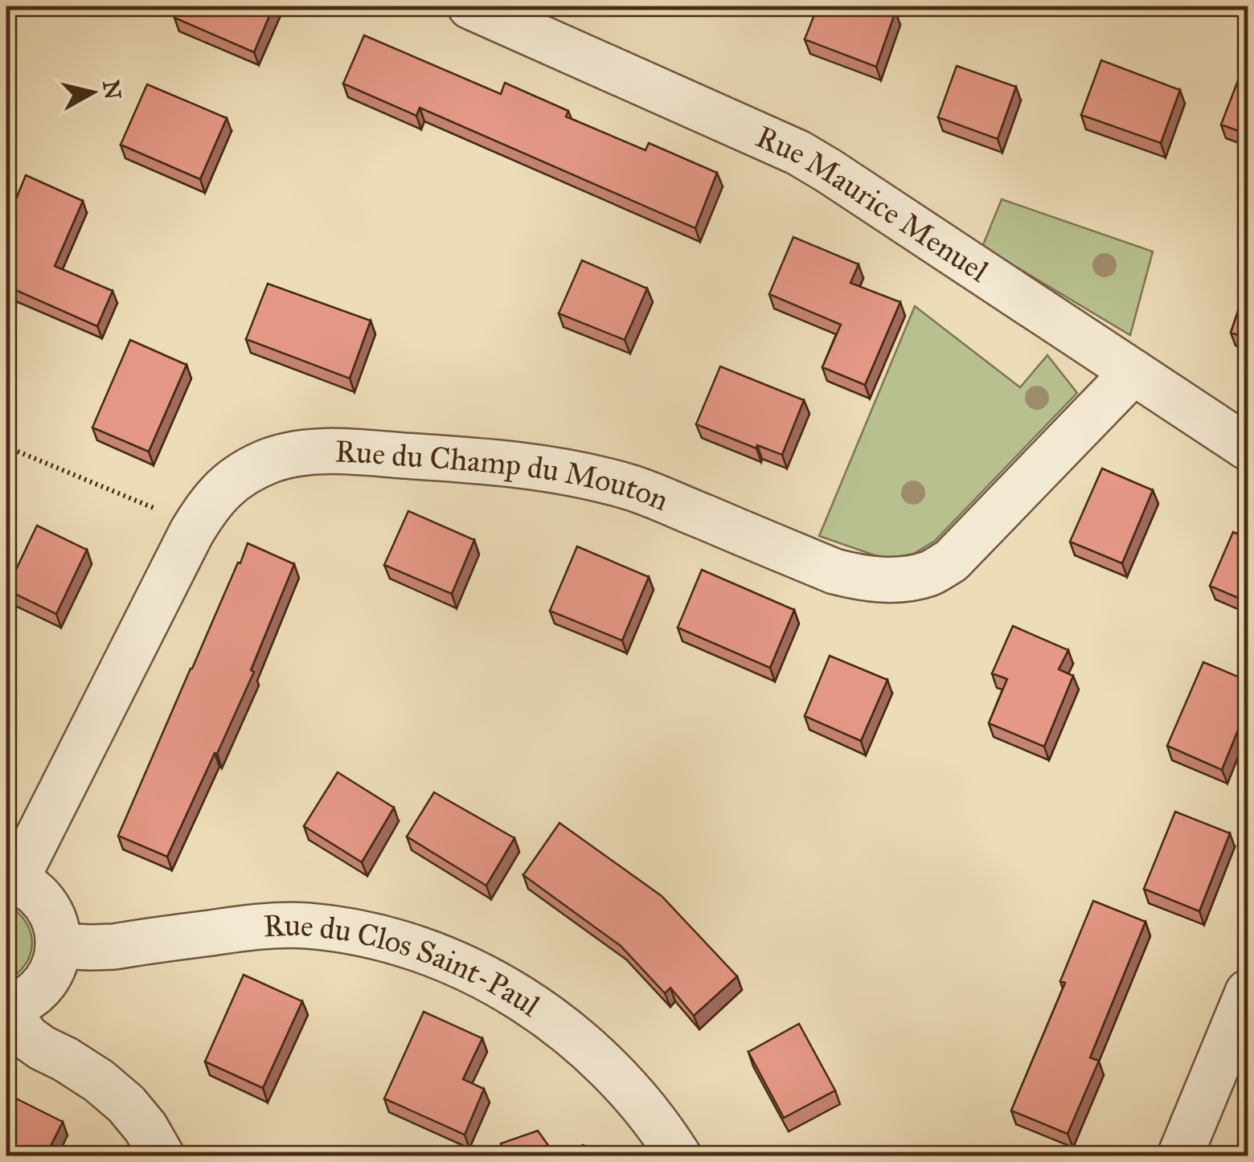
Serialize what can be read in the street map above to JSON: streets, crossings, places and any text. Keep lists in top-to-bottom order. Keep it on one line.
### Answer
{"streets":{"street":["Rue Maurice Menuel","Rue du Champ du Mouton","Rue du Clos Saint-Paul"]},"crossings":[["Rue Maurice Menuel","Rue du Champ du Mouton"]],"north":"right"}
